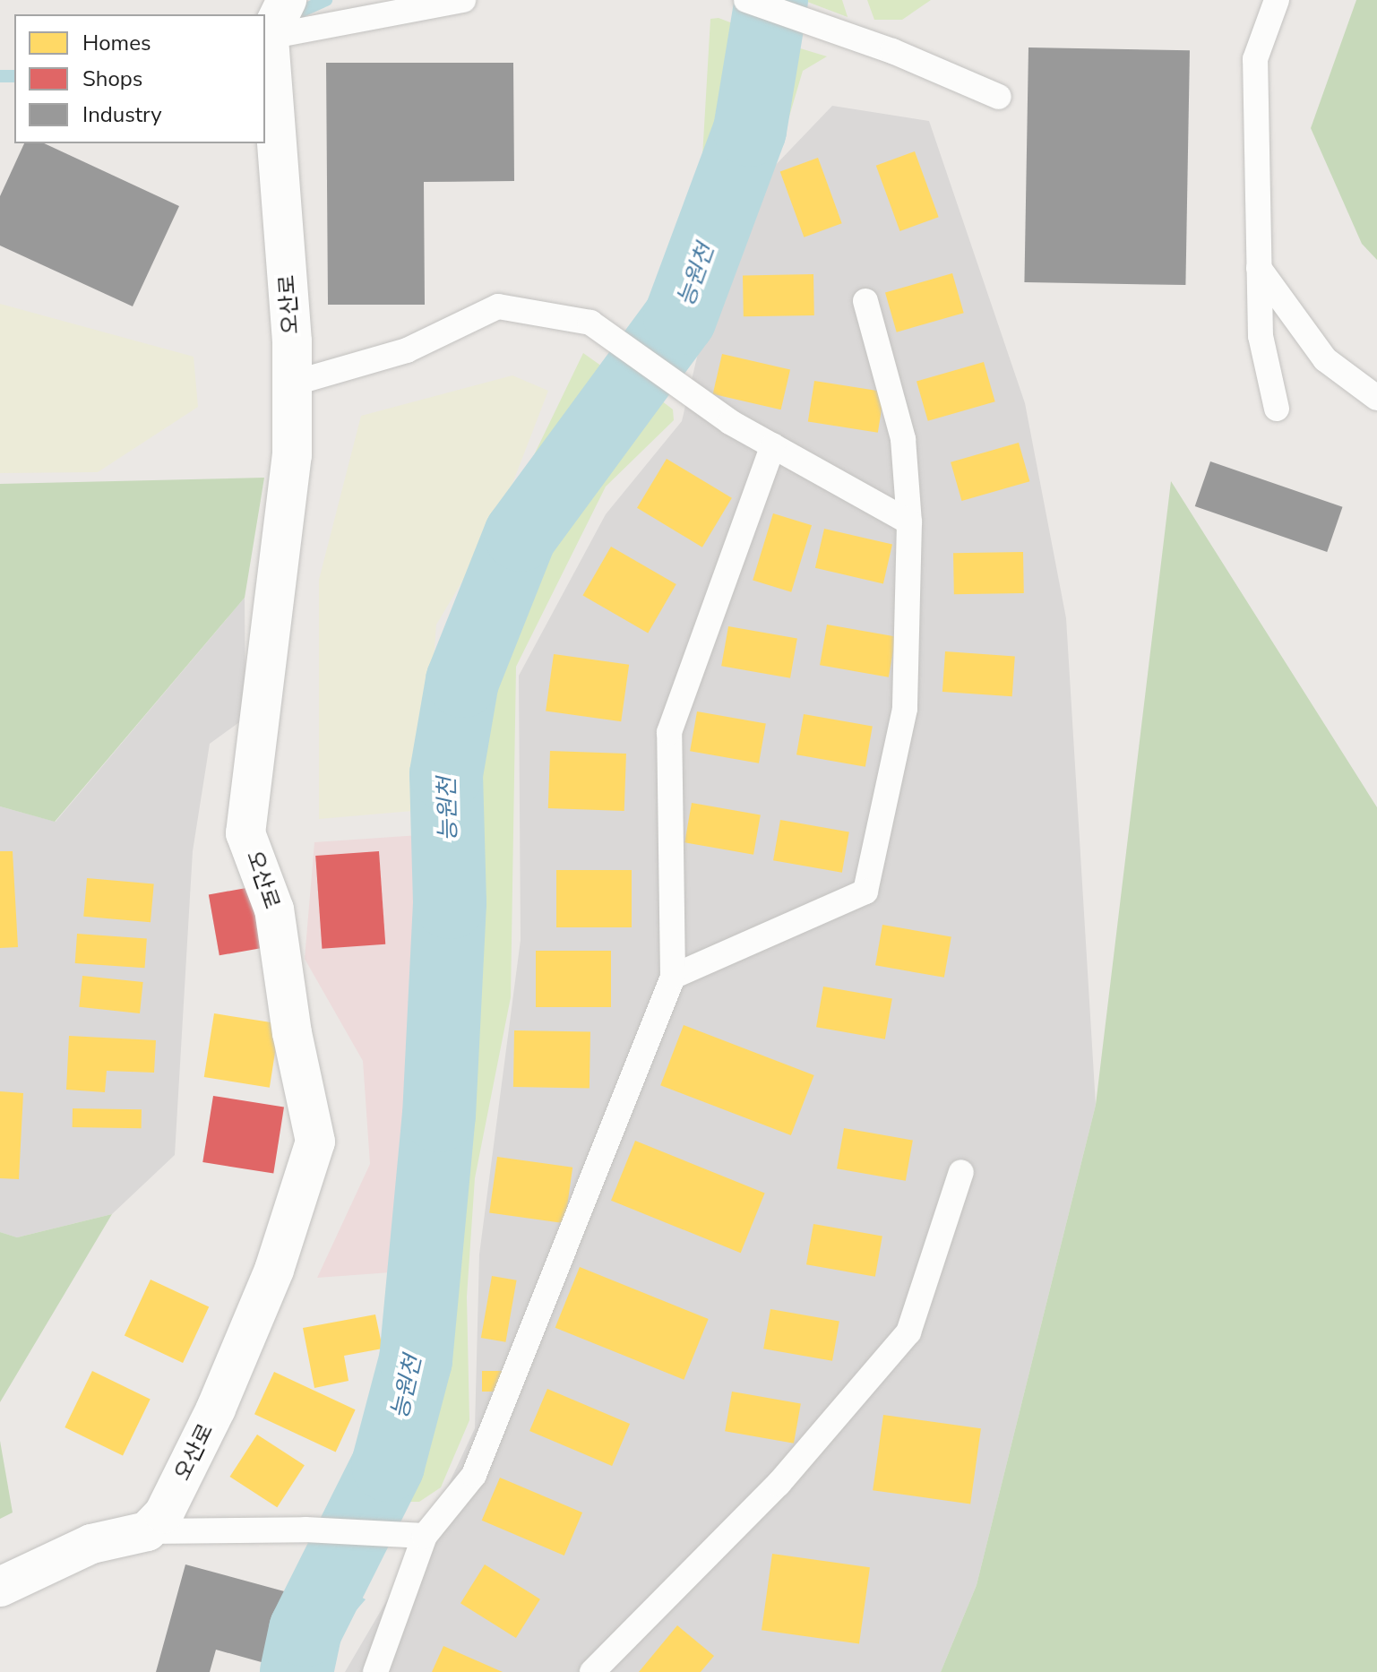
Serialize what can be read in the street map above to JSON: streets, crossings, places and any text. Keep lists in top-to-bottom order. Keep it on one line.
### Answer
{"streets":{"street":["오산로"]},"water":["능원천"],"legend":["Homes","Shops","Industry"]}
